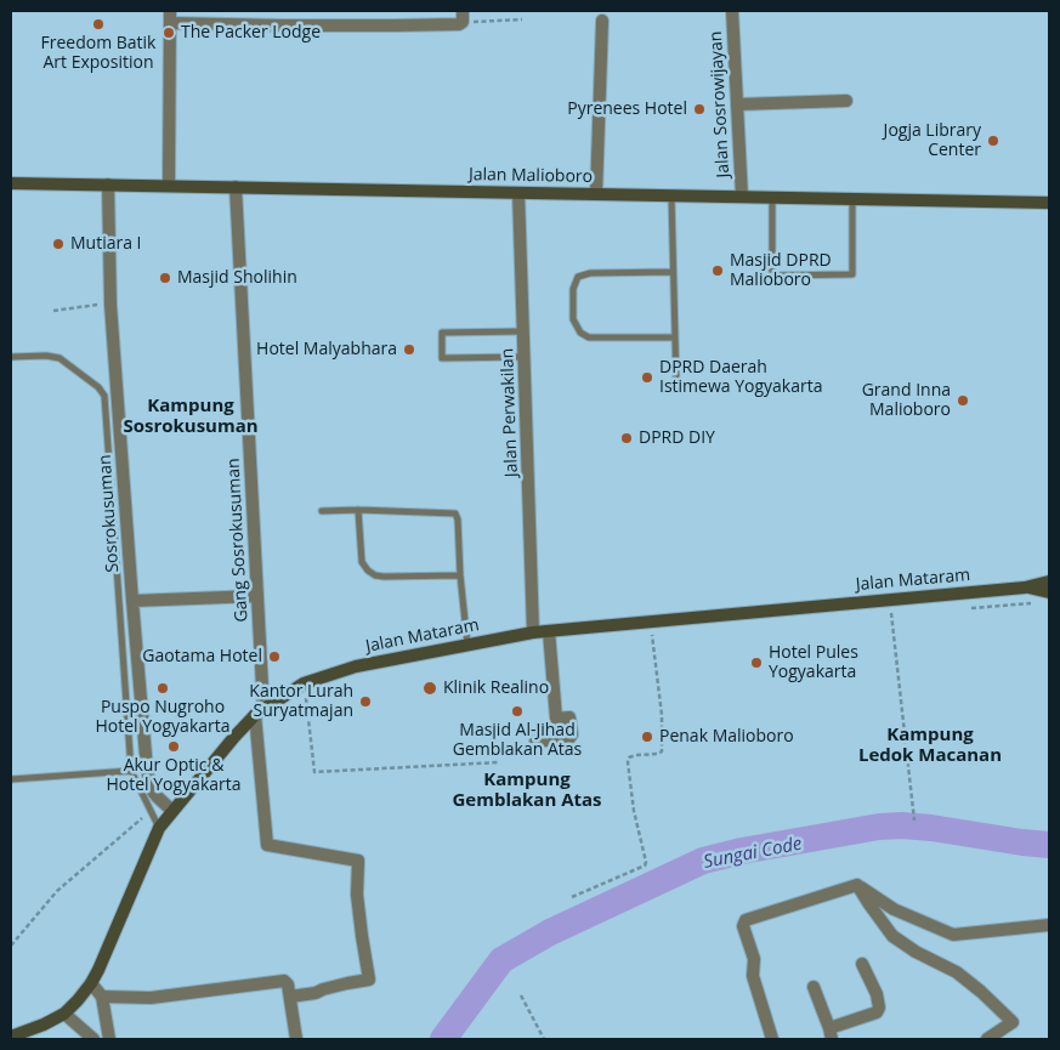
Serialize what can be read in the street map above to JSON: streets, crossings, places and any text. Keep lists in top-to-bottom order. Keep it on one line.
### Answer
{"streets":{"main road":["Jalan Malioboro","Jalan Mataram"],"street":["Jalan Sosrowijayan","Jalan Perwakilan","Sosrokusuman","Gang Sosrokusuman"]},"crossings":[["Jalan Sosrowijayan","Jalan Malioboro"],["Jalan Malioboro","Jalan Perwakilan"],["Jalan Malioboro","Sosrokusuman"],["Jalan Malioboro","Gang Sosrokusuman"],["Jalan Perwakilan","Jalan Mataram"],["Sosrokusuman","Jalan Mataram"],["Gang Sosrokusuman","Jalan Mataram"]],"districts":["Kampung Sosrokusuman","Kampung Ledok Macanan","Kampung Gemblakan Atas"],"water":["Sungai Code"],"places":["Freedom Batik Art Exposition","The Packer Lodge","Pyrenees Hotel","Jogja Library Center","Mutiara I","Masjid DPRD Malioboro","Masjid Sholihin","Hotel Malyabhara","DPRD Daerah Istimewa Yogyakarta","Grand Inna Malioboro","DPRD DIY","Gaotama Hotel","Hotel Pules Yogyakarta","Puspo Nugroho Hotel Yogyakarta","Klinik Realino","Kantor Lurah Suryatmajan","Masjid Al-Jihad Gemblakan Atas","Penak Malioboro","Akur Optic & Hotel Yogyakarta"]}
